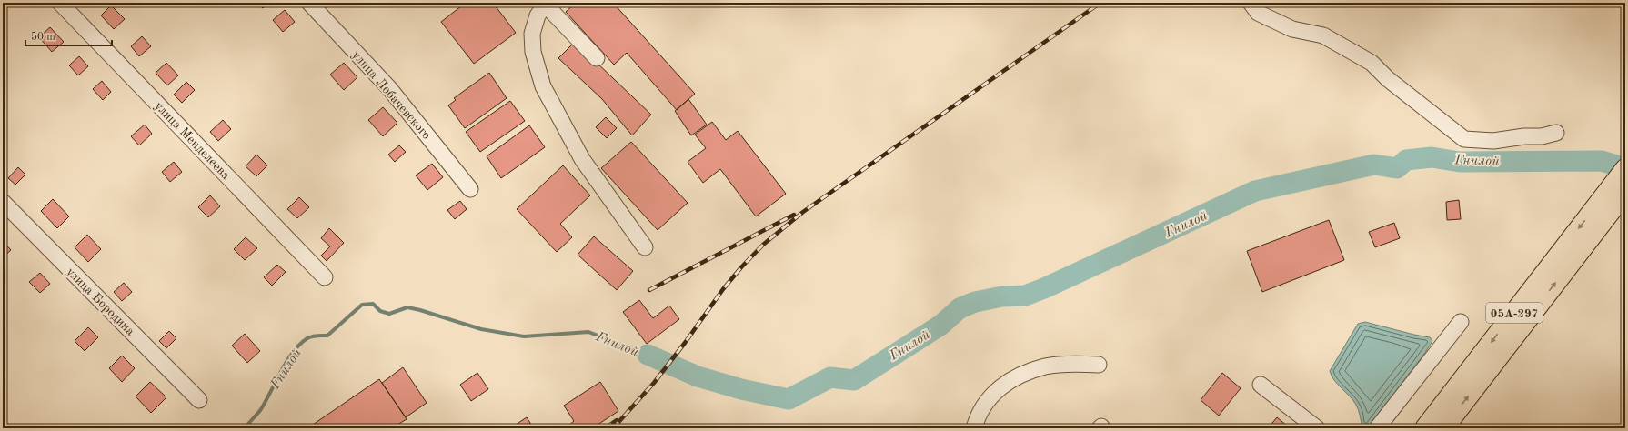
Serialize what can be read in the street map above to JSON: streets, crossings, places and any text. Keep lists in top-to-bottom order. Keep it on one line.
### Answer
{"streets":{"highway":["05А-297"],"street":["улица Лобачевского","улица Менделеева","улица Бородина"]},"water":["Гнилой"],"scale_bar":"50 m"}
